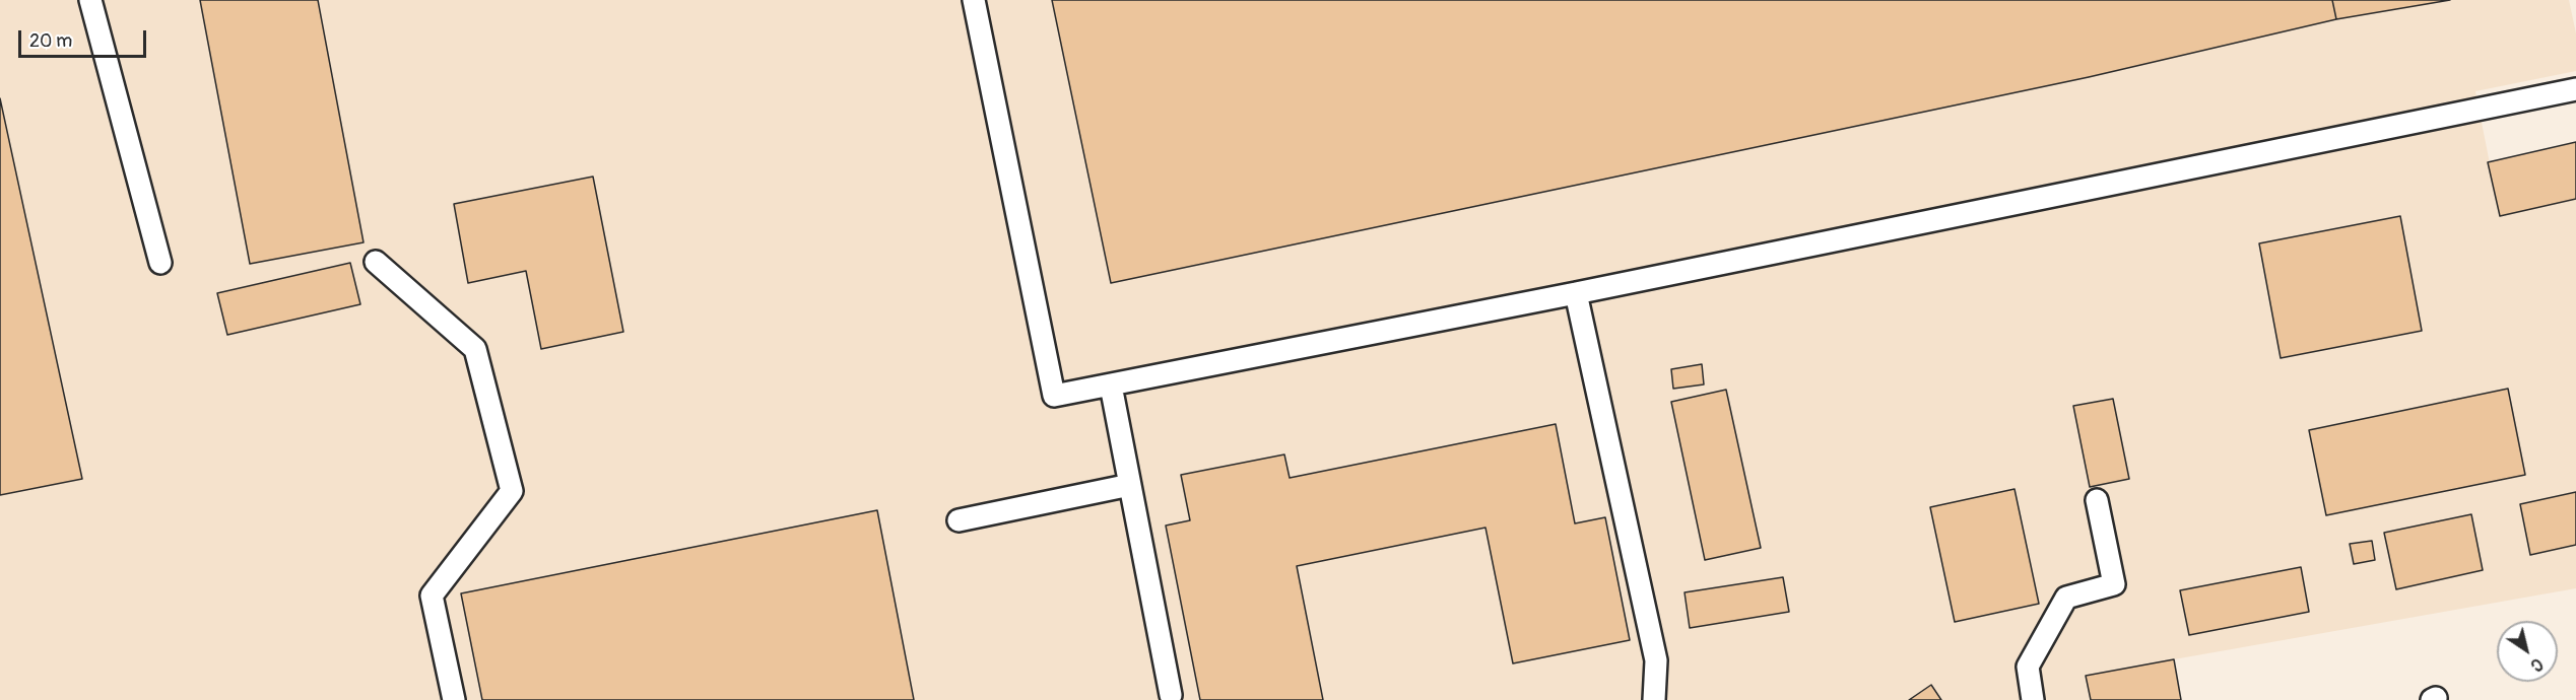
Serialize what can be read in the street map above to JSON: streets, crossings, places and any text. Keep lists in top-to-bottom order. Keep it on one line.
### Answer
{"scale_bar":"20 m","north":"bottom right"}
